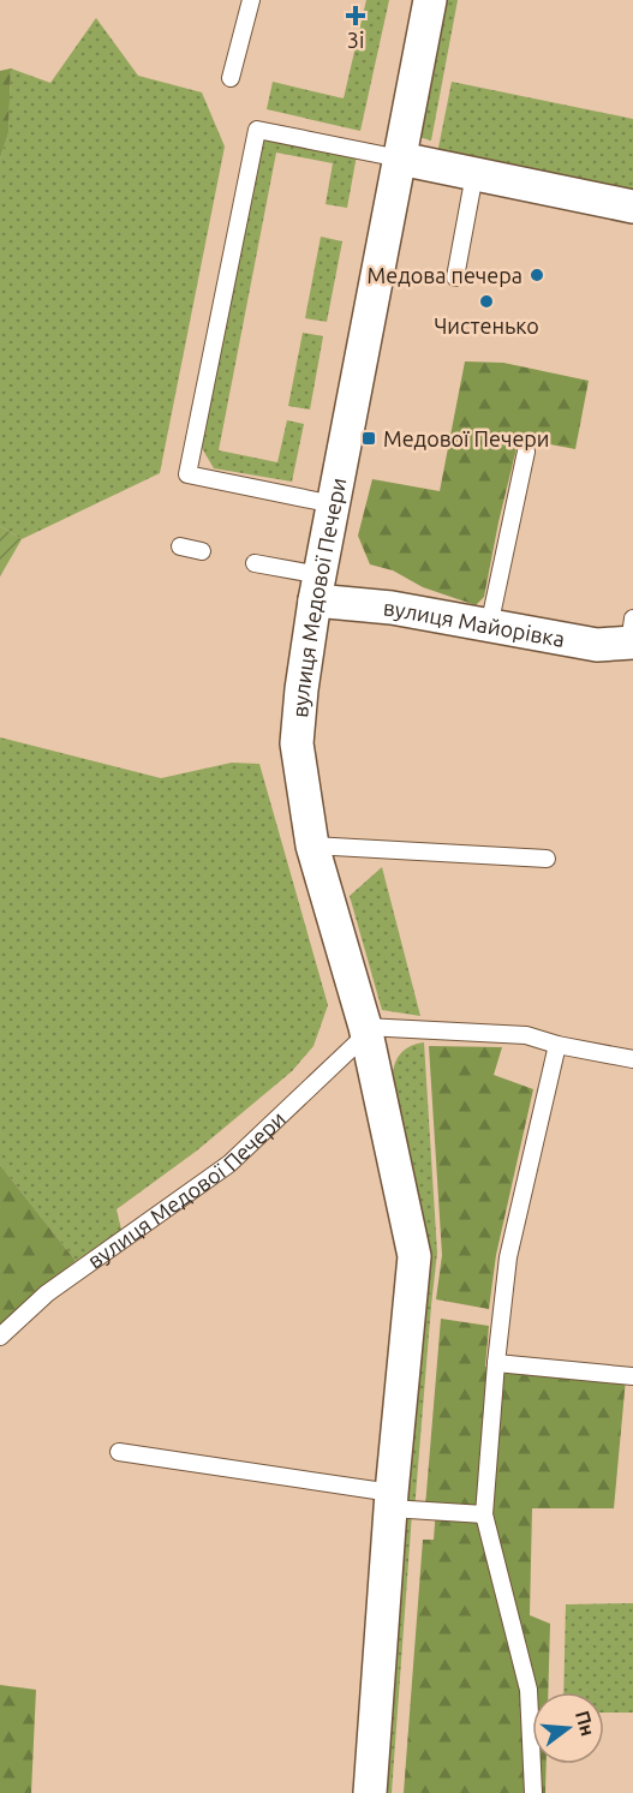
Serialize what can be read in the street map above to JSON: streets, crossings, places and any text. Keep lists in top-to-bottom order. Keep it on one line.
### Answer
{"streets":{"street":["вулиця Медової Печери","вулиця Майорівка"]},"crossings":[["вулиця Медової Печери","вулиця Майорівка"]],"places":{"health":["3і"],"other":["Медова печера","Чистенько"],"transit":["Медової Печери"]},"north":"right"}
